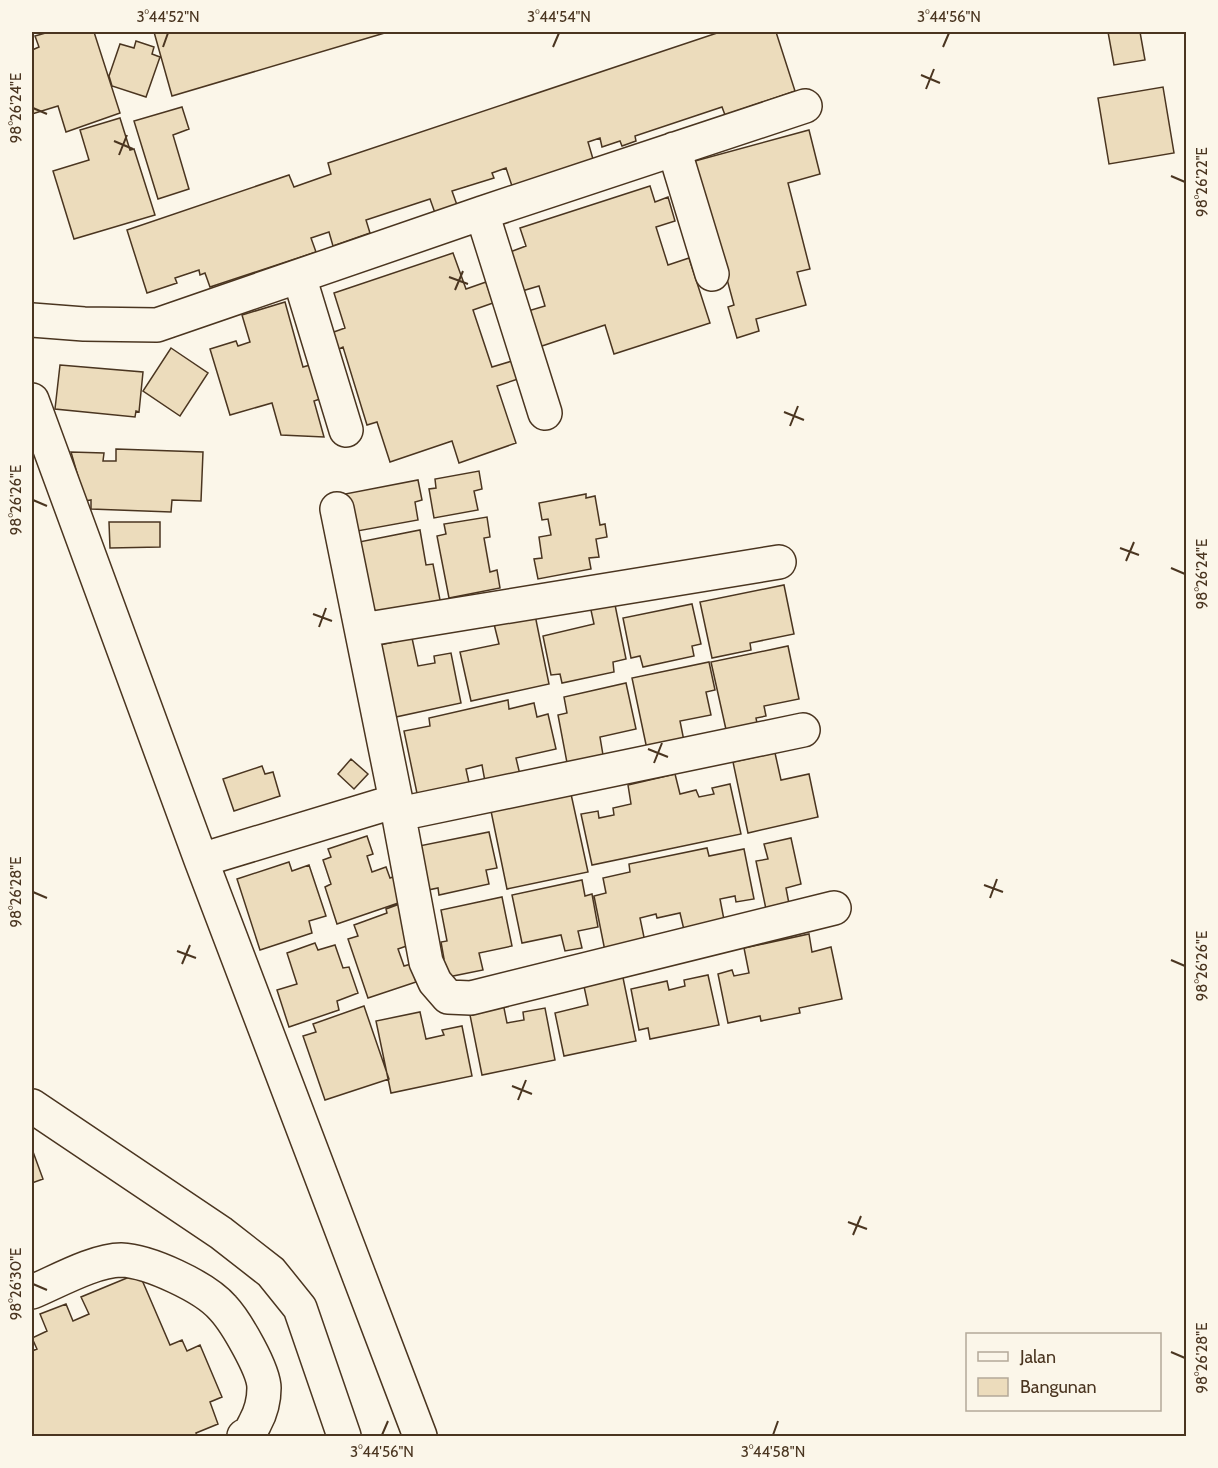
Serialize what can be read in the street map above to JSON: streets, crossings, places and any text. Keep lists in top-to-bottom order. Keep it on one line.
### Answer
{"legend":["Jalan","Bangunan"],"coordinates":["3°44'52\"N","3°44'54\"N","3°44'56\"N","98°26'24\"E","98°26'22\"E","98°26'26\"E","98°26'28\"E","98°26'30\"E","3°44'58\"N"]}
